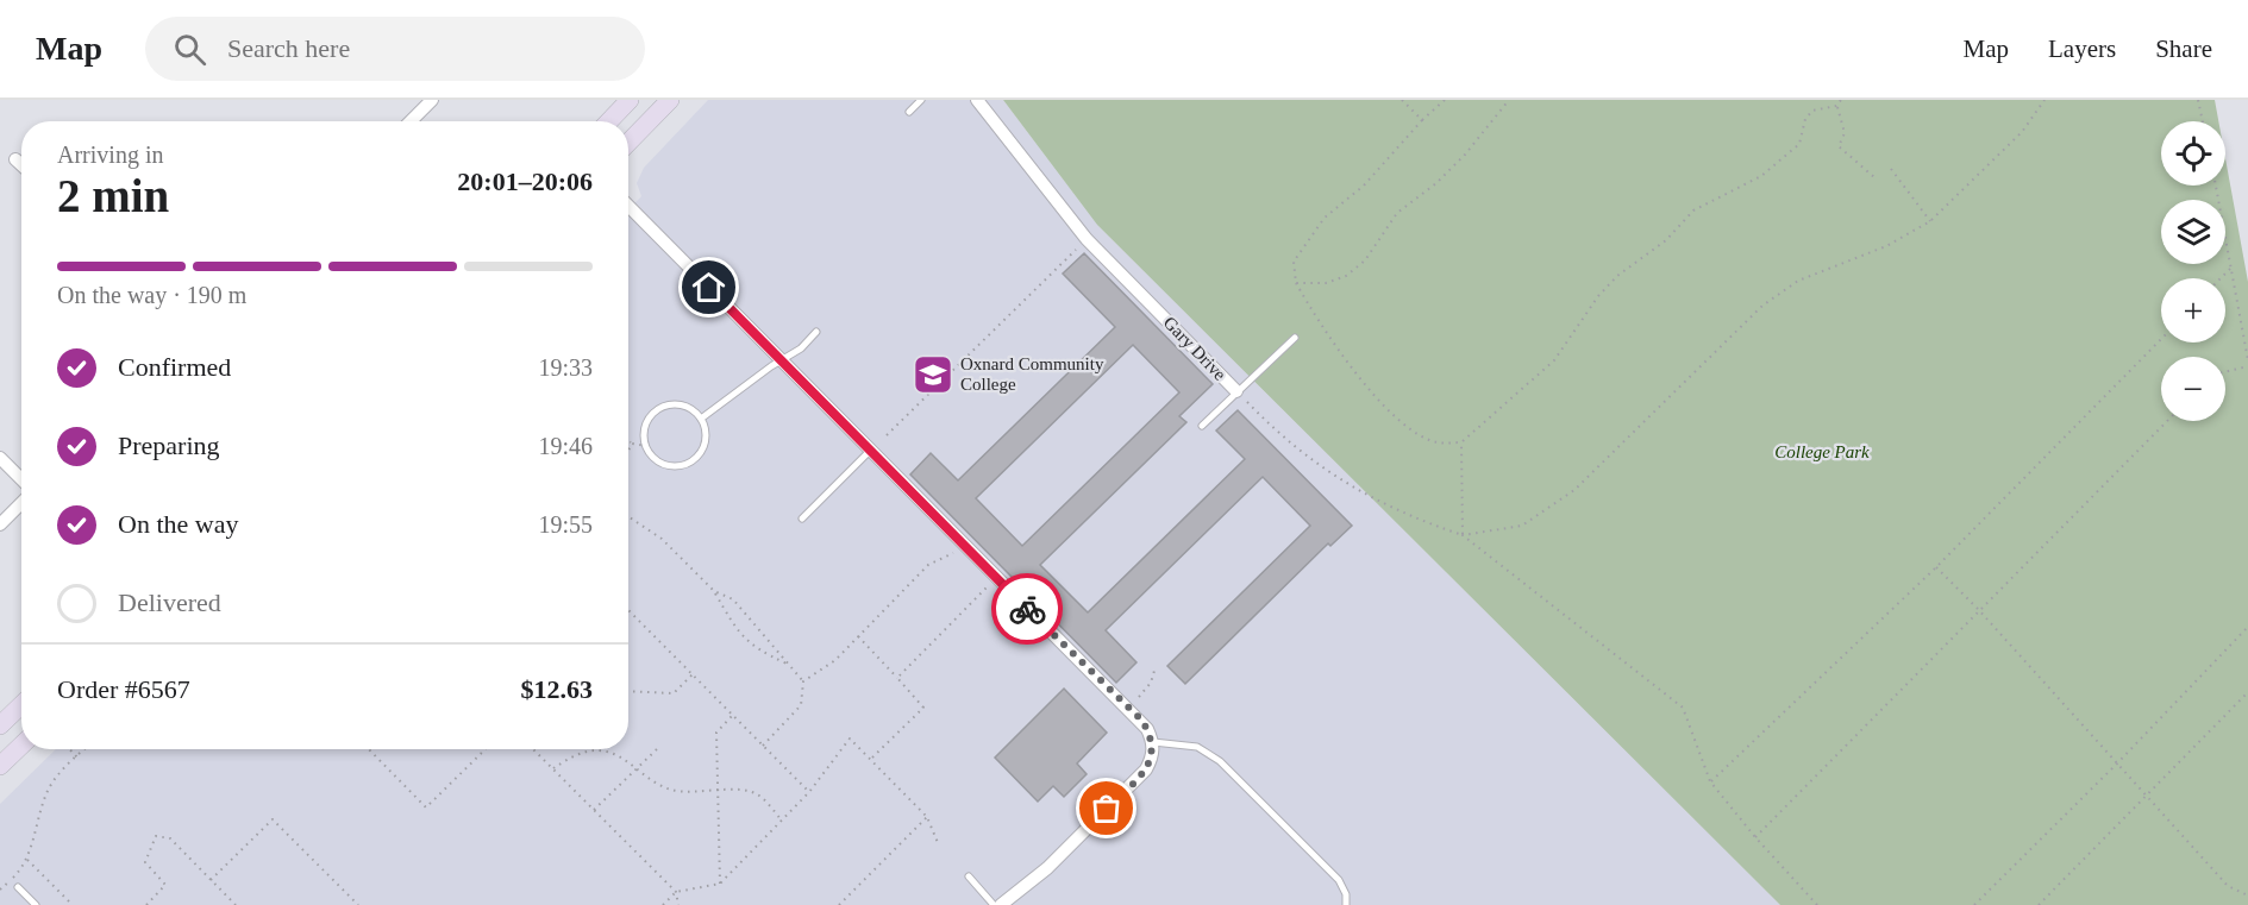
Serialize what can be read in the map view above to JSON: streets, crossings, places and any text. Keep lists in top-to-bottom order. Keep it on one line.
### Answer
{"streets":{"street":["Gary Drive"]},"parks":["College Park"],"places":{"school or university":["Oxnard Community College"]},"page":{"header":"Map","search":"Search here","nav":["Map","Layers","Share"],"map_buttons":["+","−"],"heading":["2 min","Arriving in","20:01–20:06"],"panel":["Order #6567","$12.63"],"bar":"On the way · 190 m","list":[["Confirmed","19:33"],["Preparing","19:46"],["On the way","19:55"],"Delivered"]}}
